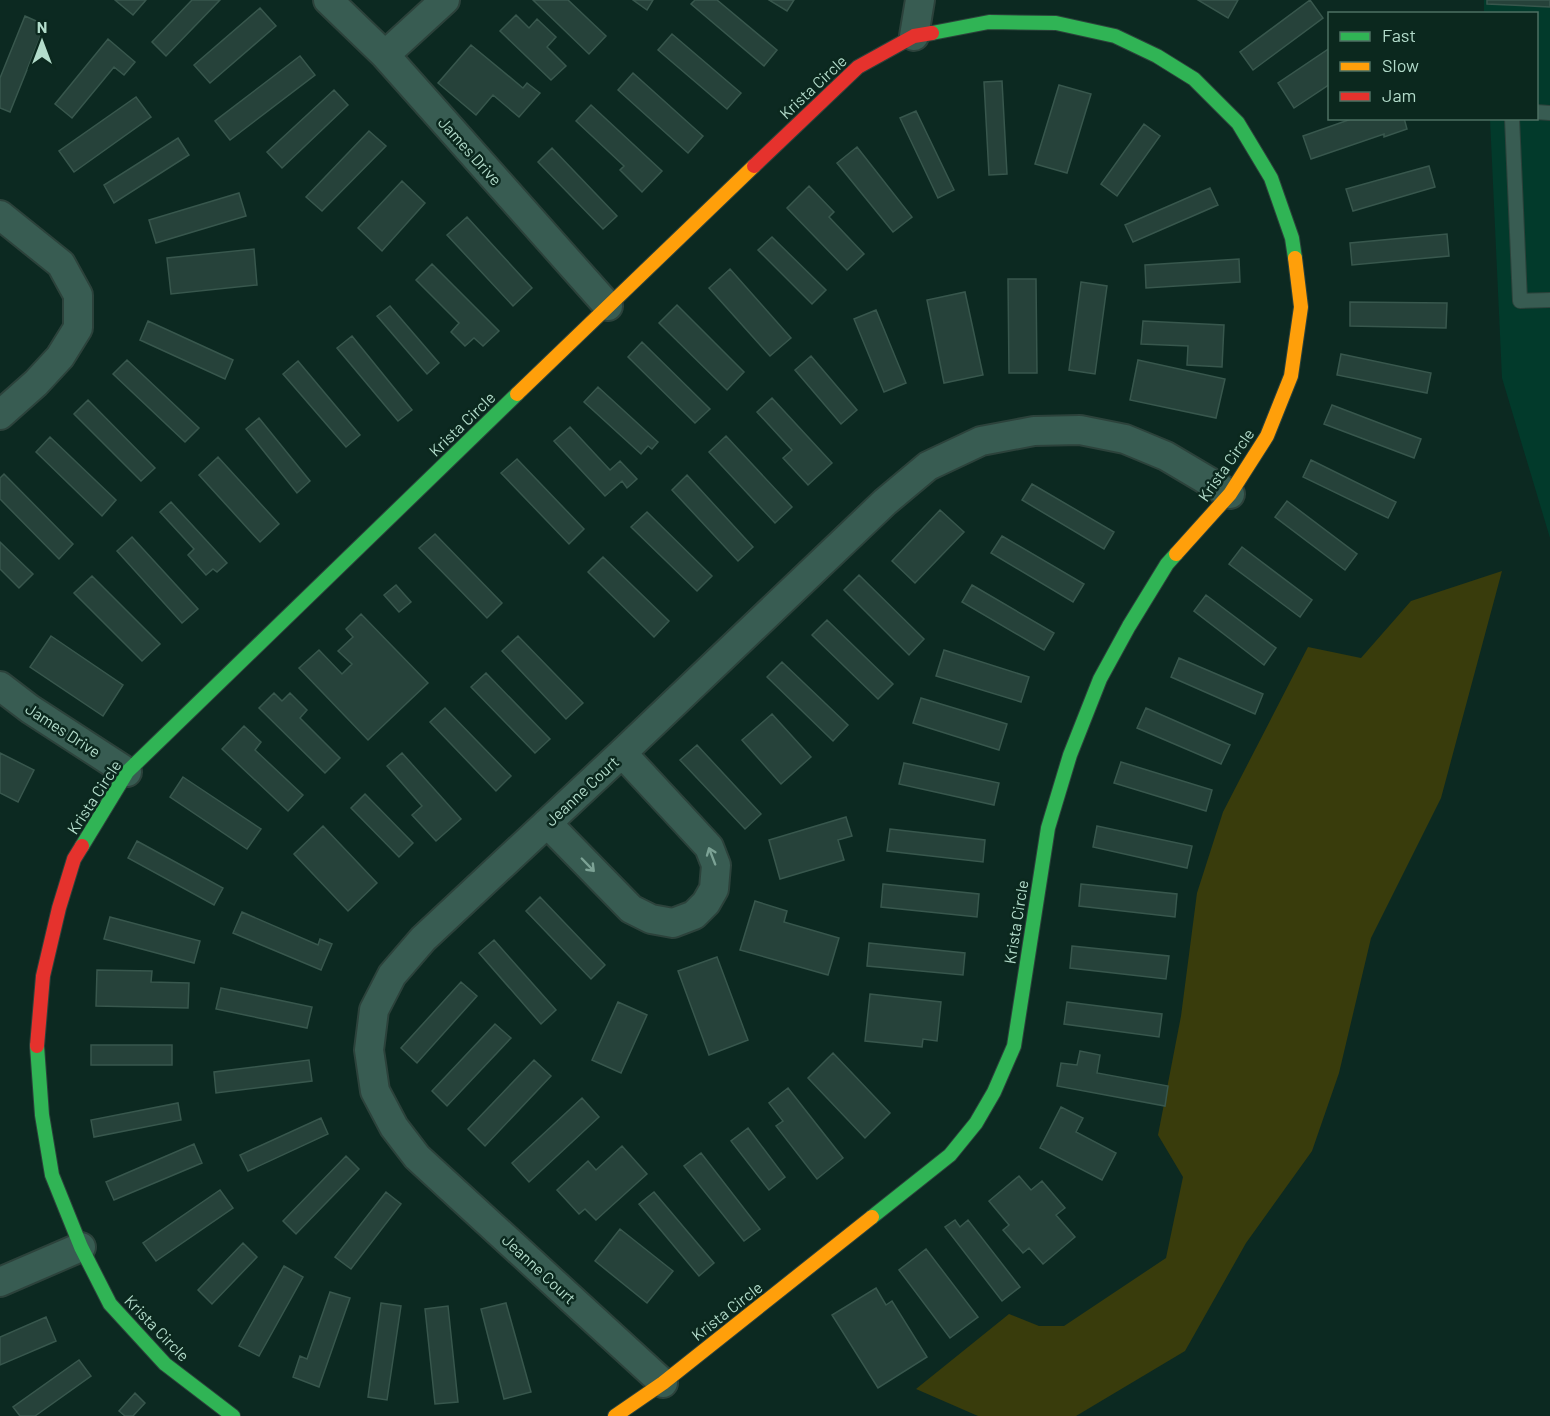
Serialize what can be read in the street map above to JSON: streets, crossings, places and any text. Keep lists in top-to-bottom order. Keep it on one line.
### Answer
{"streets":{"street":["Krista Circle","James Drive","Jeanne Court"]},"crossings":[["Krista Circle","James Drive"],["Krista Circle","Jeanne Court"]],"legend":["Fast","Slow","Jam"],"north":"top"}
